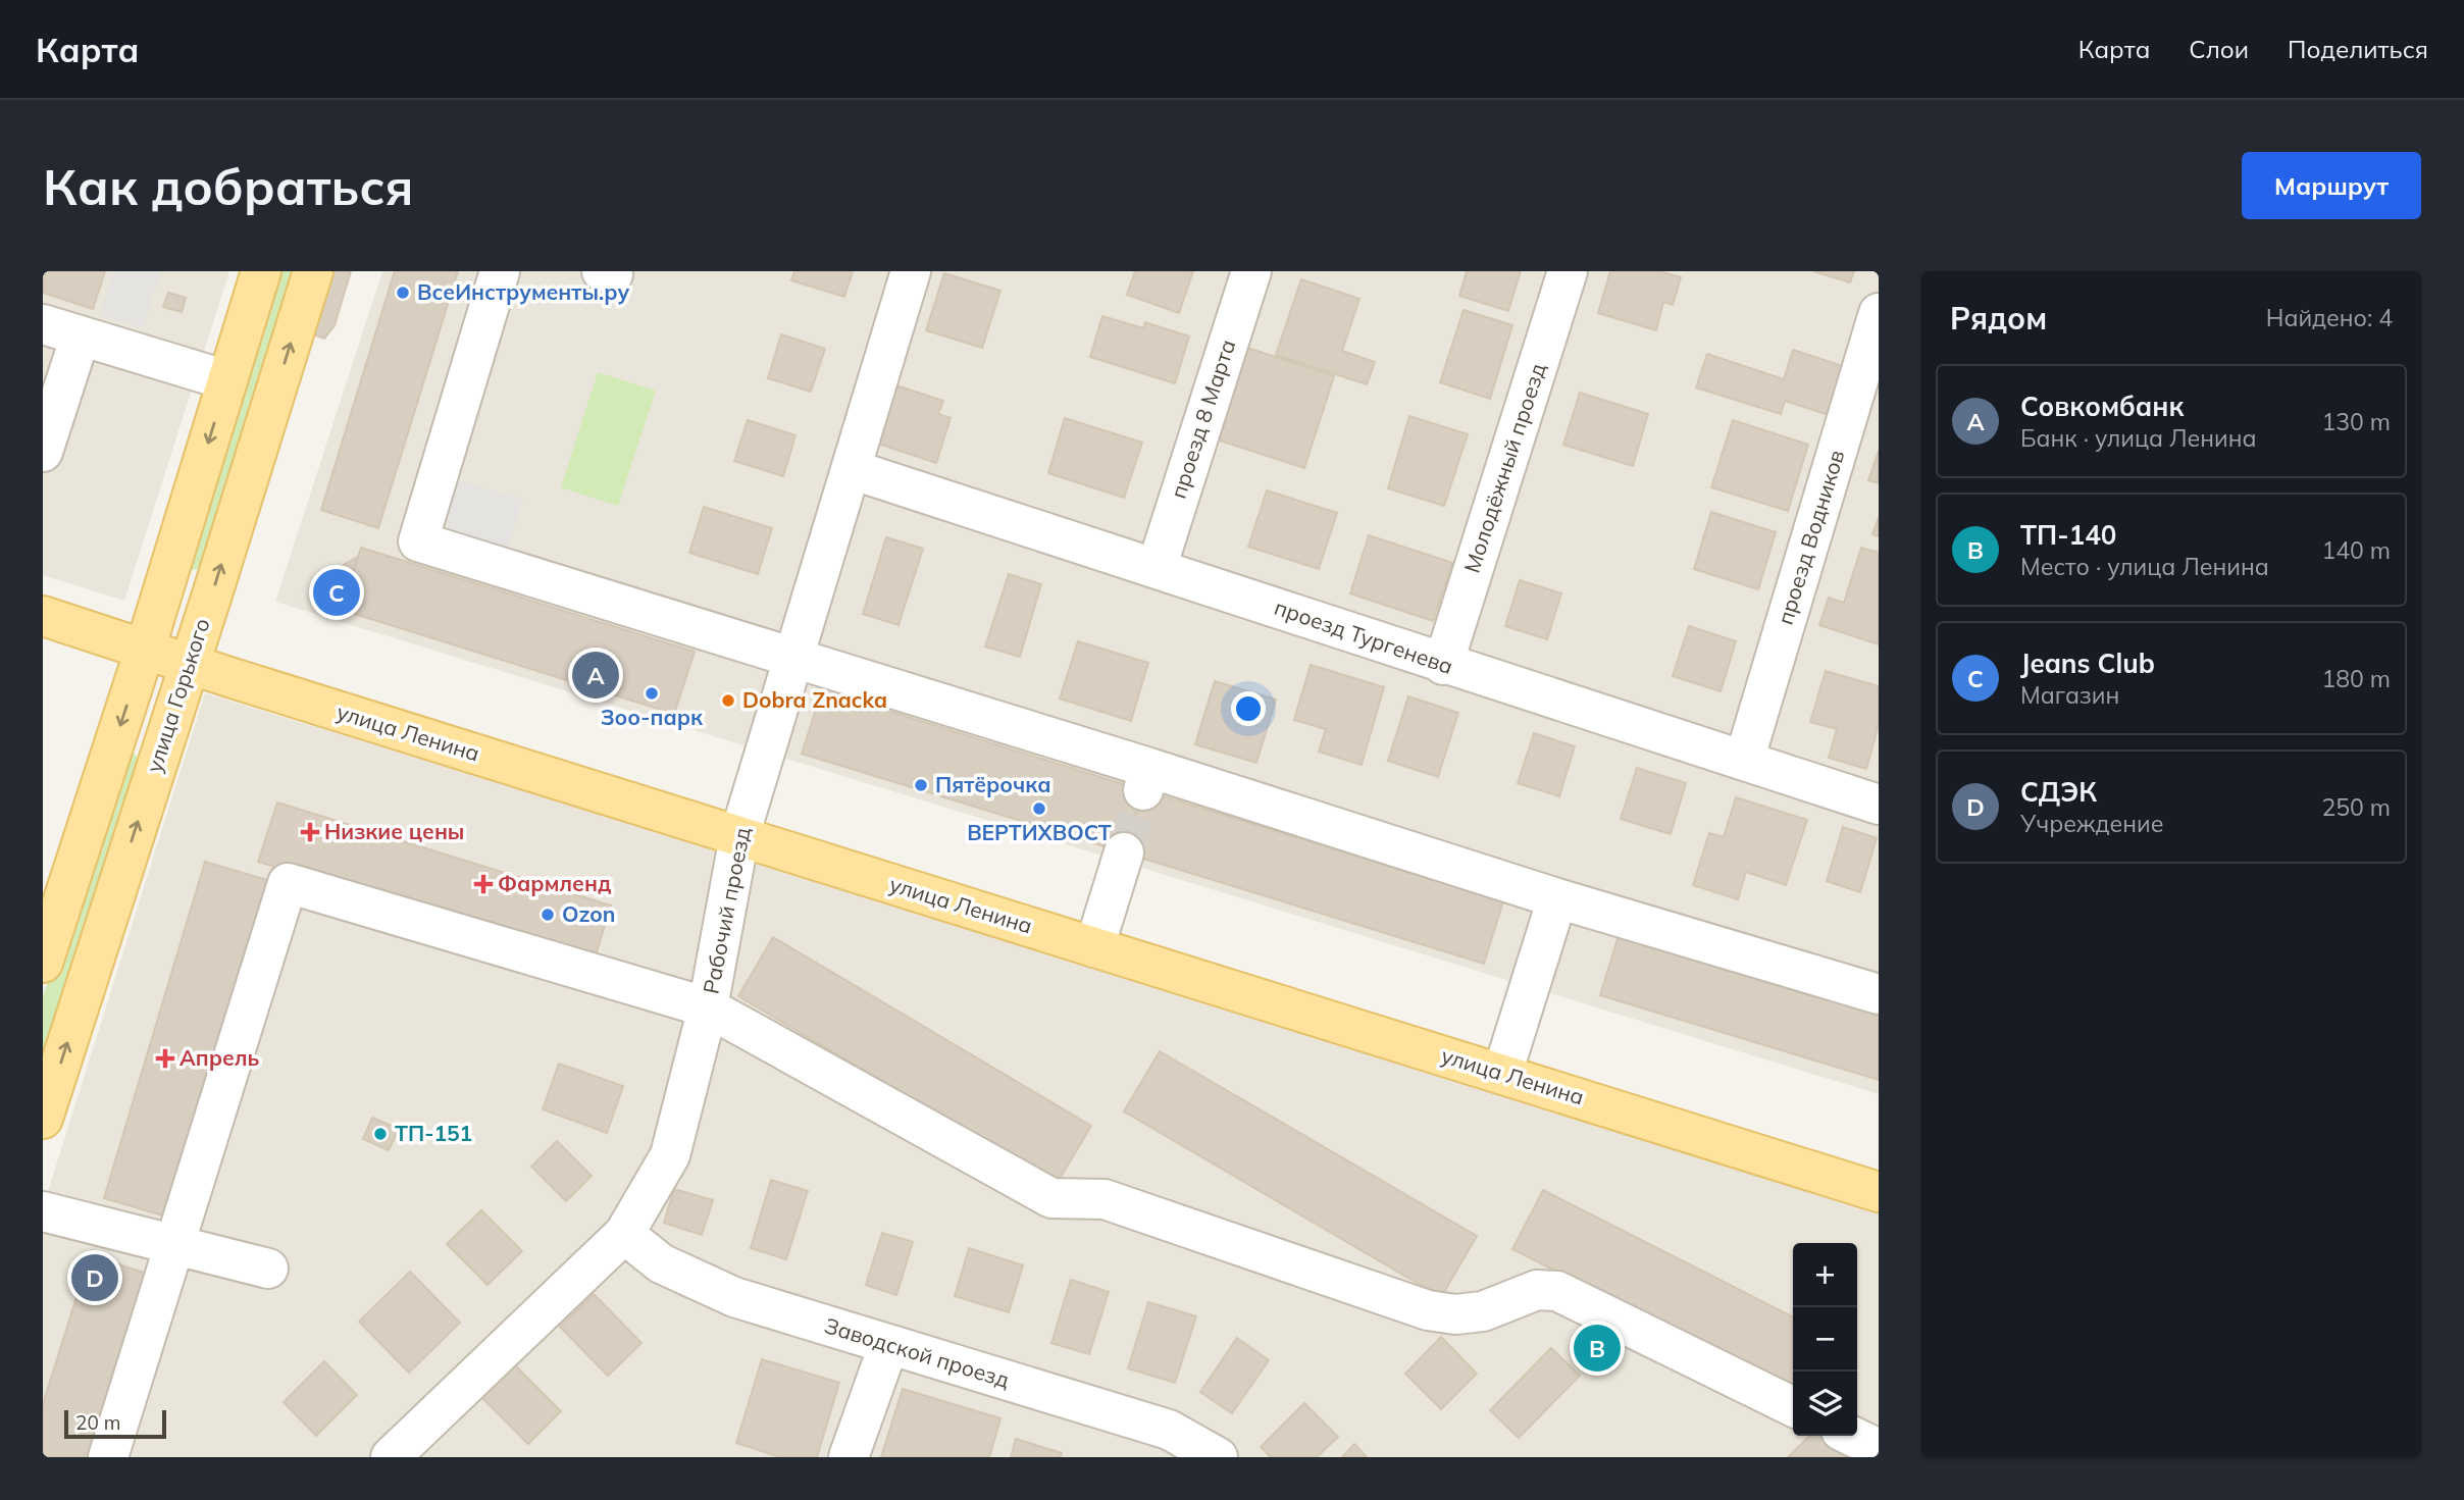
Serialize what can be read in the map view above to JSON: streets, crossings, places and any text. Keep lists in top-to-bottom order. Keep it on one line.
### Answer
{"streets":{"main road":["улица Горького","улица Ленина"],"street":["проезд 8 Марта","Молодёжный проезд","проезд Водников","проезд Тургенева","Рабочий проезд","Заводской проезд"]},"crossings":[["проезд 8 Марта","проезд Тургенева"],["Молодёжный проезд","проезд Тургенева"],["проезд Водников","проезд Тургенева"],["проезд Тургенева","Рабочий проезд"],["улица Горького","улица Ленина"],["улица Ленина","Рабочий проезд"],["Рабочий проезд","Заводской проезд"]],"places":{"other":["ВсеИнструменты.ру","Зоо-парк","Dobra Znacka","Пятёрочка","ВЕРТИХВОСТ","Ozon","ТП-151"],"health":["Низкие цены","Фармленд","Апрель"]},"scale_bar":"20 m","page":{"header":"Карта","nav":["Карта","Слои","Поделиться"],"buttons":"Маршрут","title":"Как добраться","heading":["Рядом","Найдено: 4"],"list":[{"mark":"A","name":"Совкомбанк","note":"Банк · улица Ленина","value":"130 m"},{"mark":"B","name":"ТП-140","note":"Место · улица Ленина","value":"140 m"},{"mark":"C","name":"Jeans Club","note":"Магазин","value":"180 m"},{"mark":"D","name":"СДЭК","note":"Учреждение","value":"250 m"}],"pins":["C","A","D","B"],"map_buttons":["+","−"],"scale":"20 m"}}
